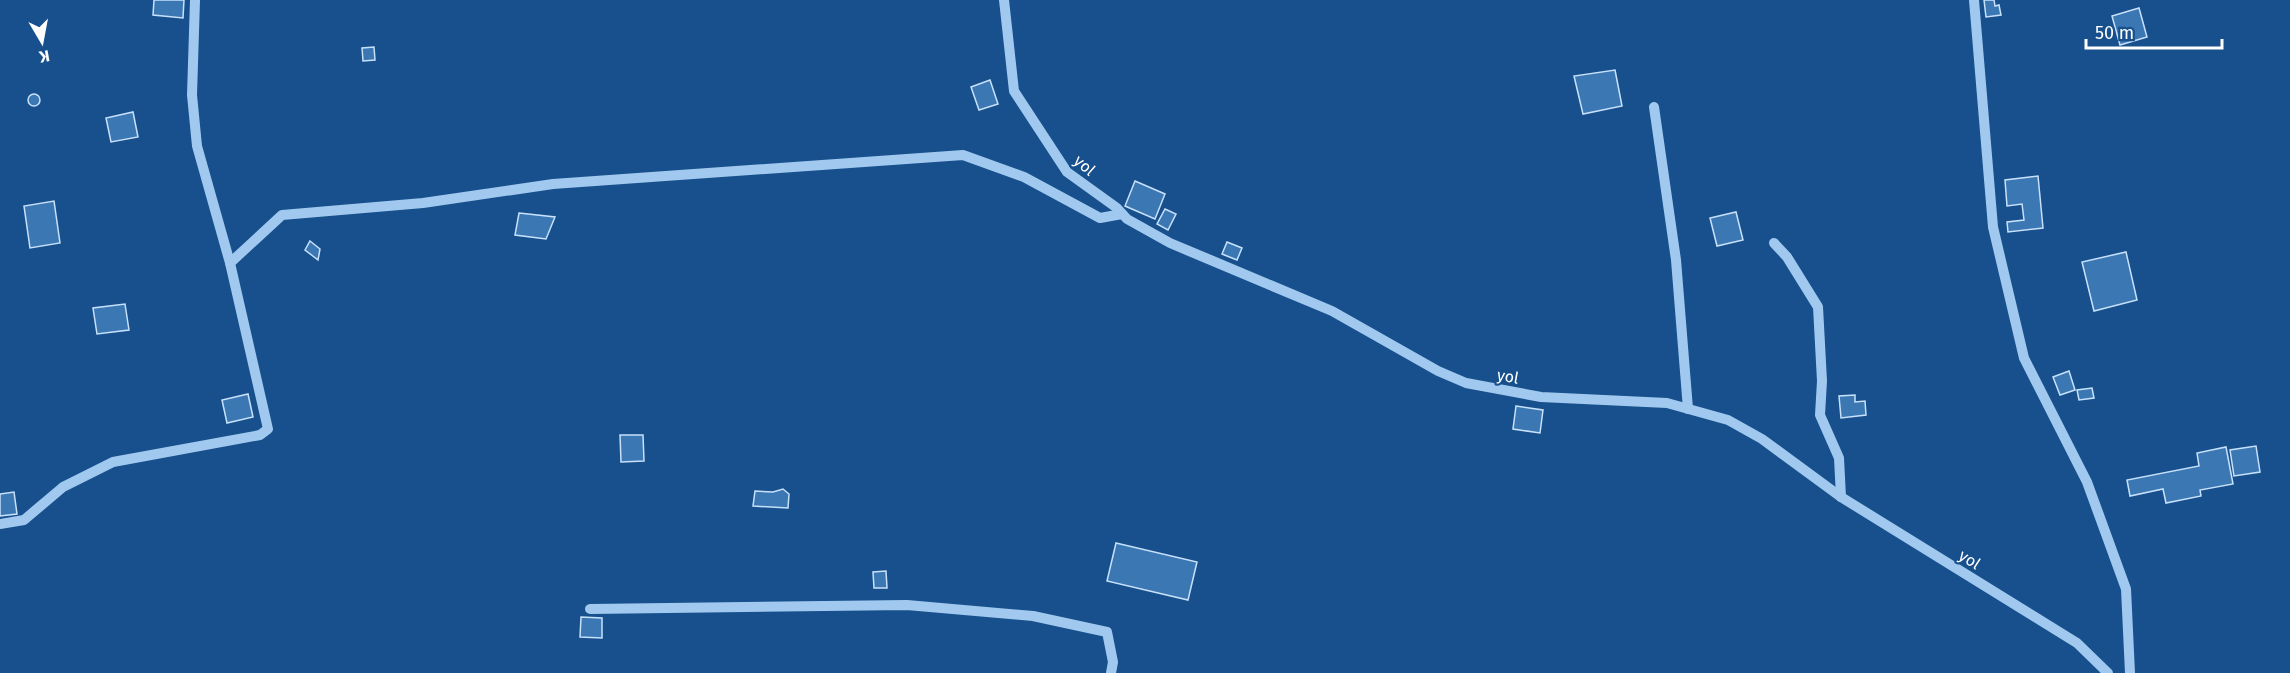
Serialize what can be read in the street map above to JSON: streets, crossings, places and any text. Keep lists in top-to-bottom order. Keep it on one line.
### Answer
{"streets":{"street":["yol"]},"scale_bar":"50 m","north":"bottom"}
